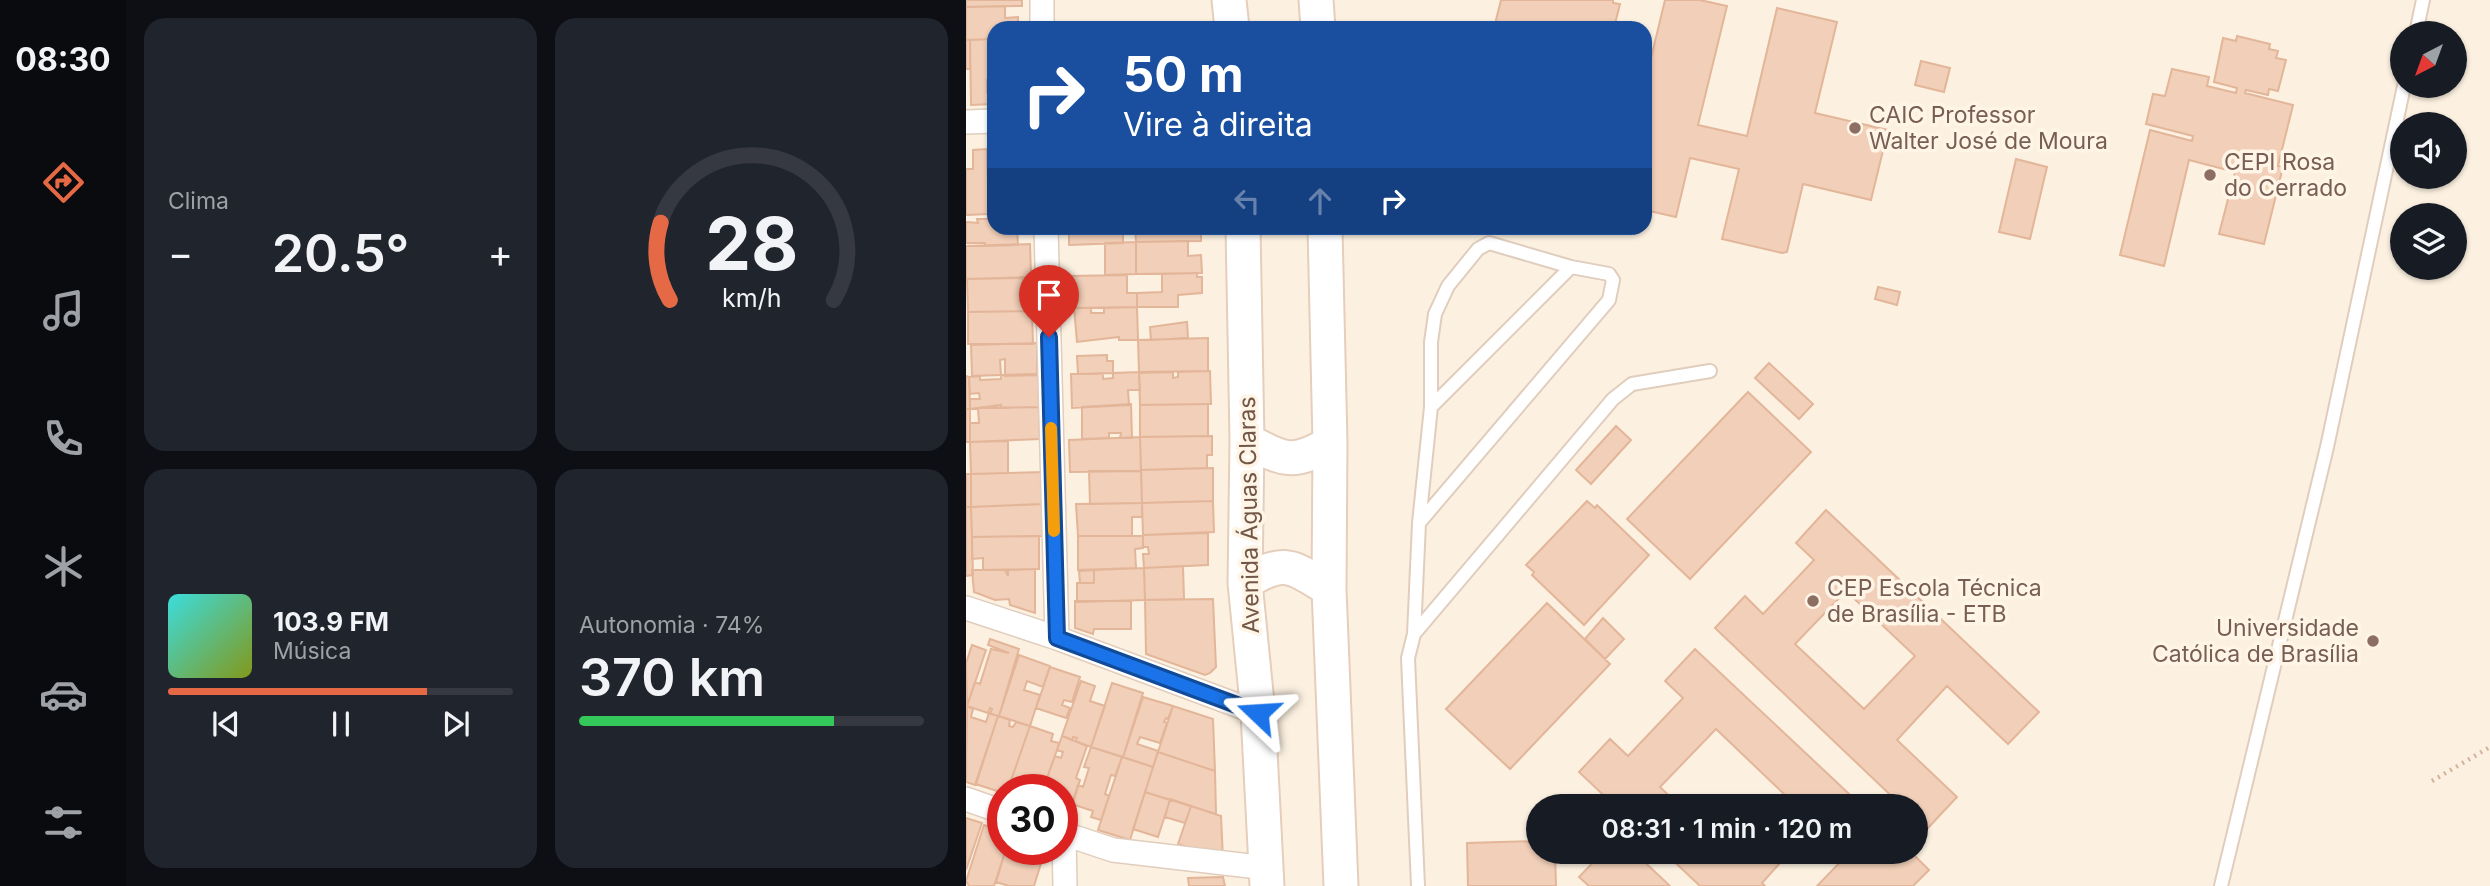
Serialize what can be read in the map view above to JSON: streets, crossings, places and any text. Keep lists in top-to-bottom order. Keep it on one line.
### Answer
{"streets":{"main road":["Avenida Águas Claras"]},"places":["CAIC Professor Walter José de Moura","CEPI Rosa do Cerrado","CEP Escola Técnica de Brasília - ETB","Universidade Católica de Brasília"],"north":"bottom left","page":{"tabs":"08:30","tile":["Clima",["Autonomia · 74%","370 km"]],"turn":["50 m","Vire à direita"],"heat":["−","20.5°","+"],"song":["103.9 FM","Música"],"limit":"30","trip":"08:31 · 1 min · 120 m","gauge":["28","km/h"]}}
